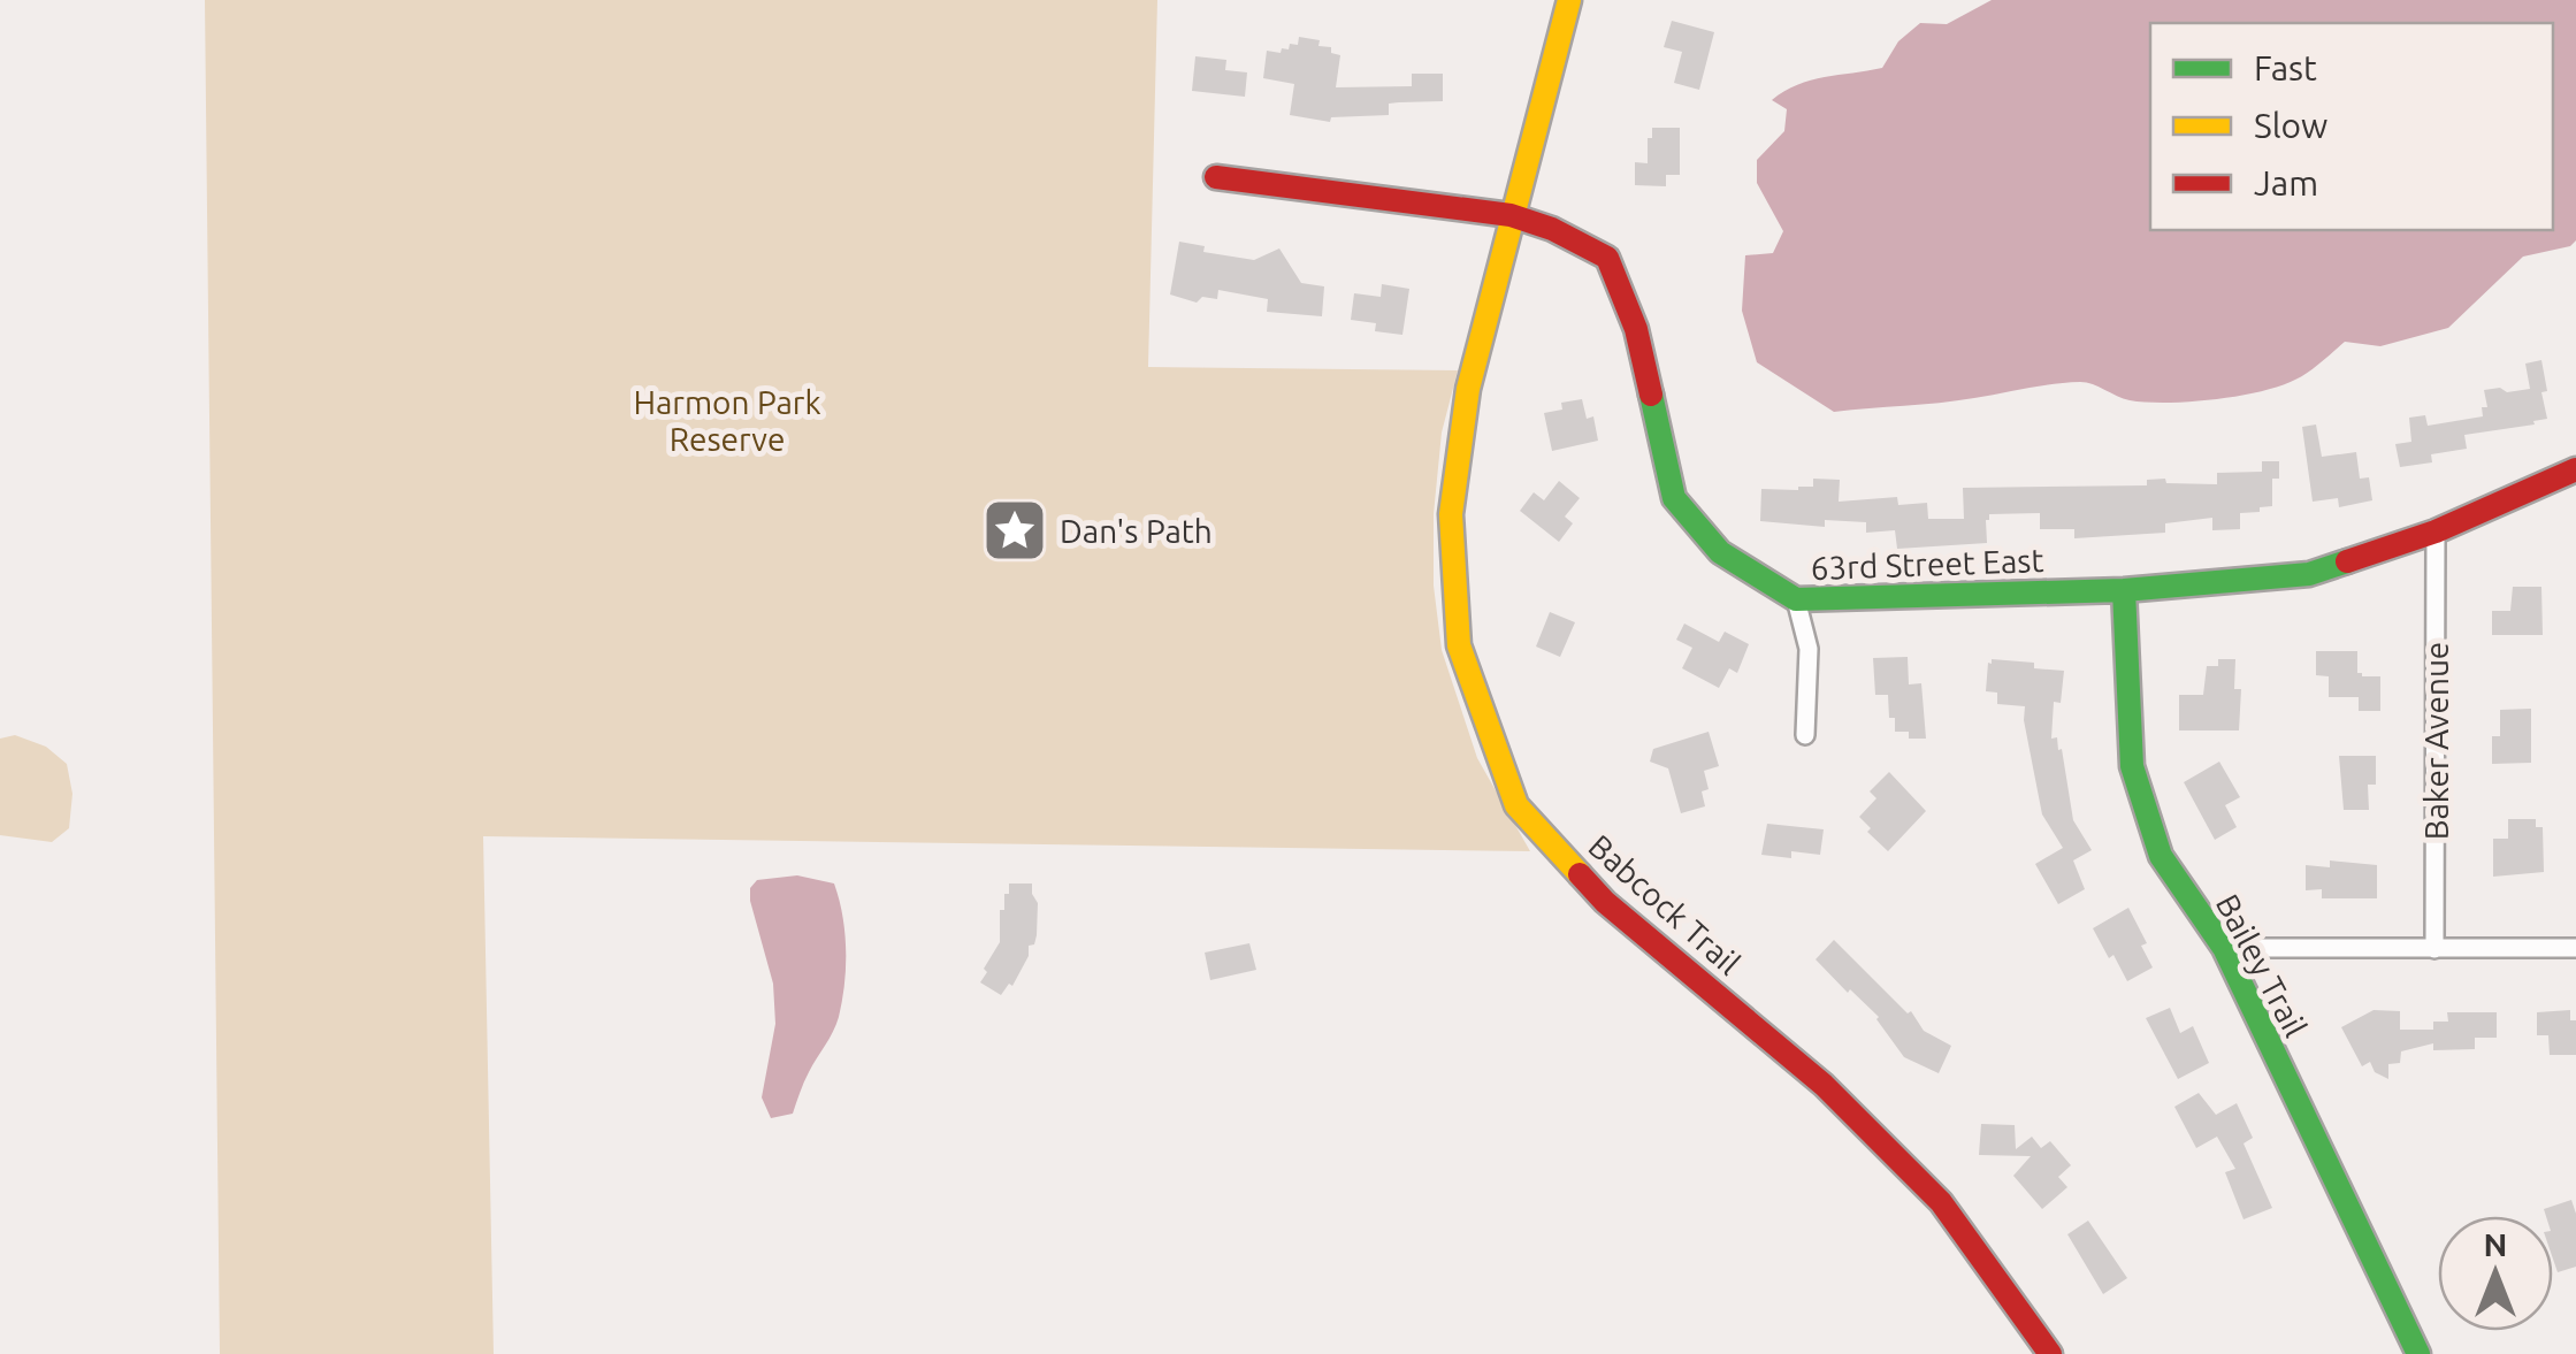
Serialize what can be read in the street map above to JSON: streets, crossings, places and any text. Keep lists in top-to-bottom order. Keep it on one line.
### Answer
{"streets":{"street":["63rd Street East","Baker Avenue","Babcock Trail","Bailey Trail"]},"crossings":[["63rd Street East","Baker Avenue"],["63rd Street East","Babcock Trail"],["63rd Street East","Bailey Trail"]],"parks":["Harmon Park Reserve"],"places":{"place":["Dan's Path"]},"legend":["Fast","Slow","Jam"],"north":"top"}
